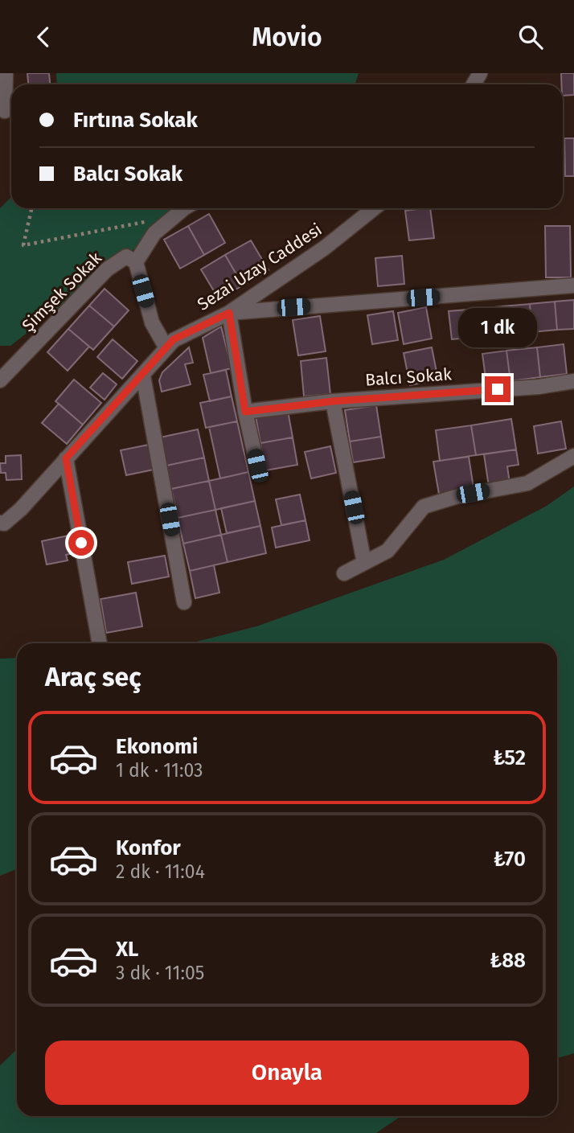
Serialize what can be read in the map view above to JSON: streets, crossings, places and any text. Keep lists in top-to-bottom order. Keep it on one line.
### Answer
{"streets":{"street":["Sezai Uzay Caddesi","Şimşek Sokak","Balcı Sokak"]},"page":{"header":"Movio","banner":["Fırtına Sokak","Balcı Sokak"],"bubble":"1 dk","heading":"Araç seç","list":[{"name":"Ekonomi","note":"1 dk · 11:03","value":"₺52"},{"name":"Konfor","note":"2 dk · 11:04","value":"₺70"},{"name":"XL","note":"3 dk · 11:05","value":"₺88"}],"buttons":"Onayla"}}
